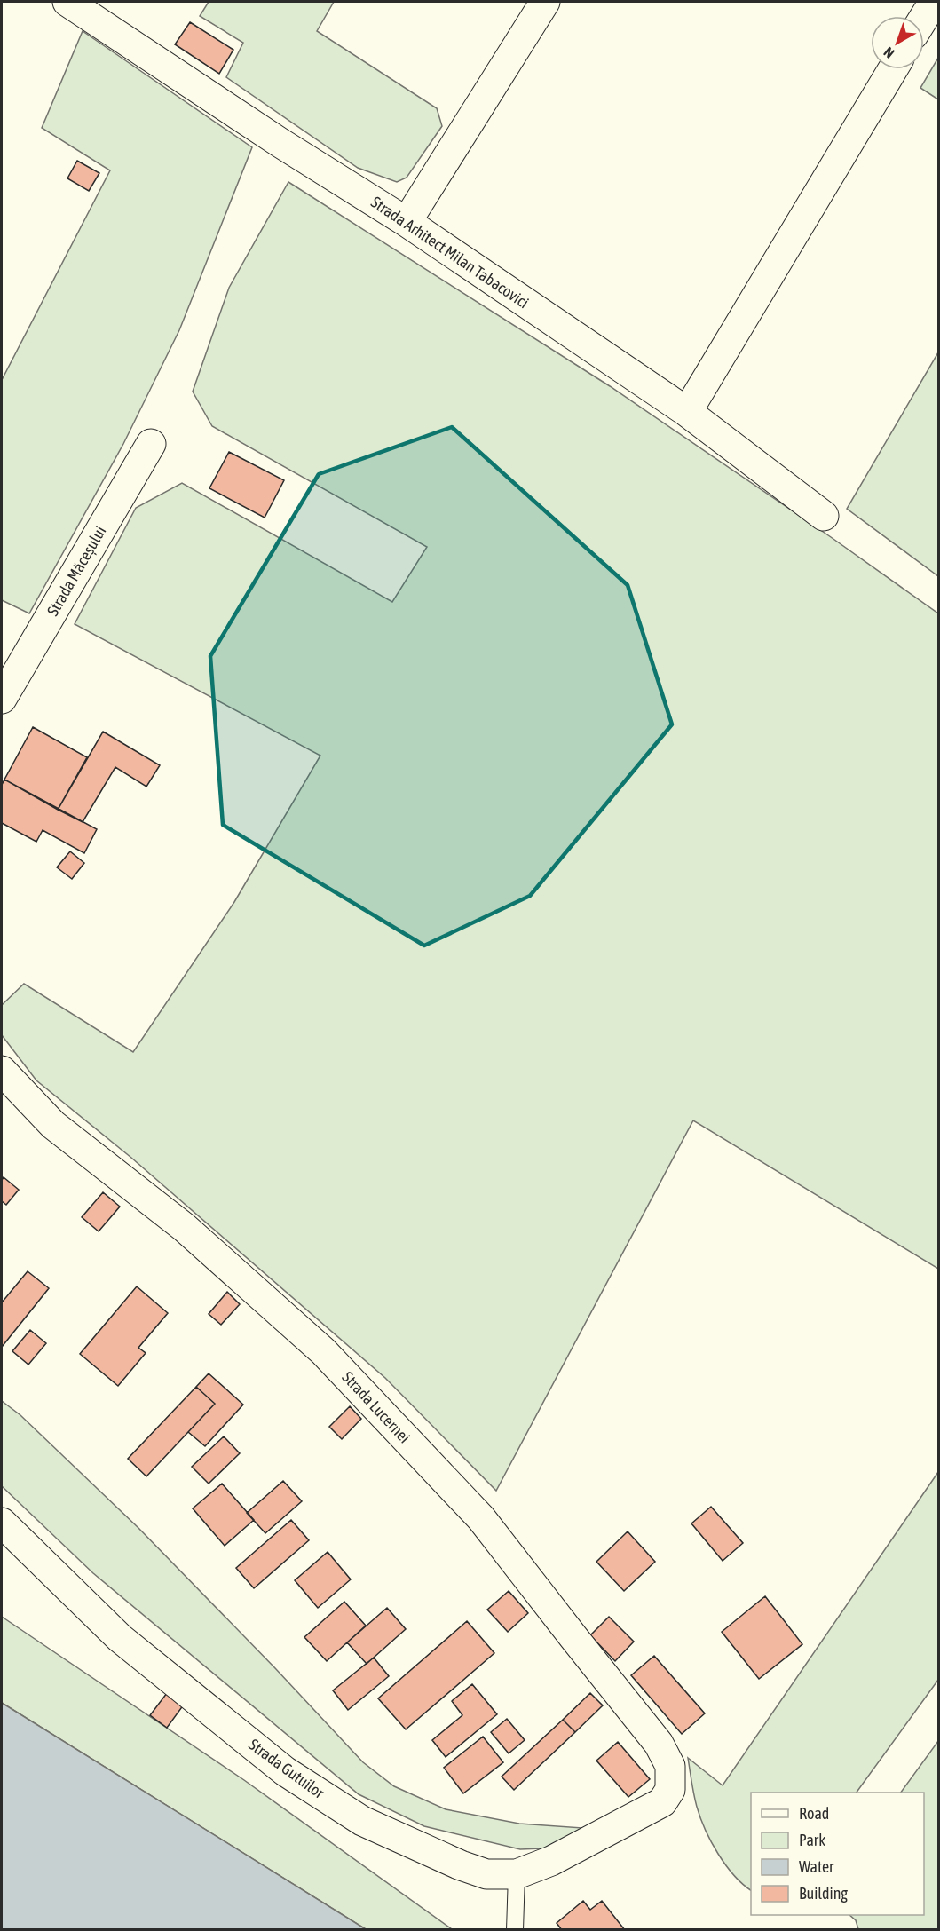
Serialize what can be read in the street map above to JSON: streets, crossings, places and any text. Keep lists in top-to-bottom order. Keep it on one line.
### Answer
{"streets":{"street":["Strada Arhitect Milan Tabacovici","Strada Măceșului","Strada Lucernei","Strada Gutuilor"]},"crossings":[["Strada Lucernei","Strada Gutuilor"]],"legend":["Road","Park","Water","Building"],"north":"bottom left"}
